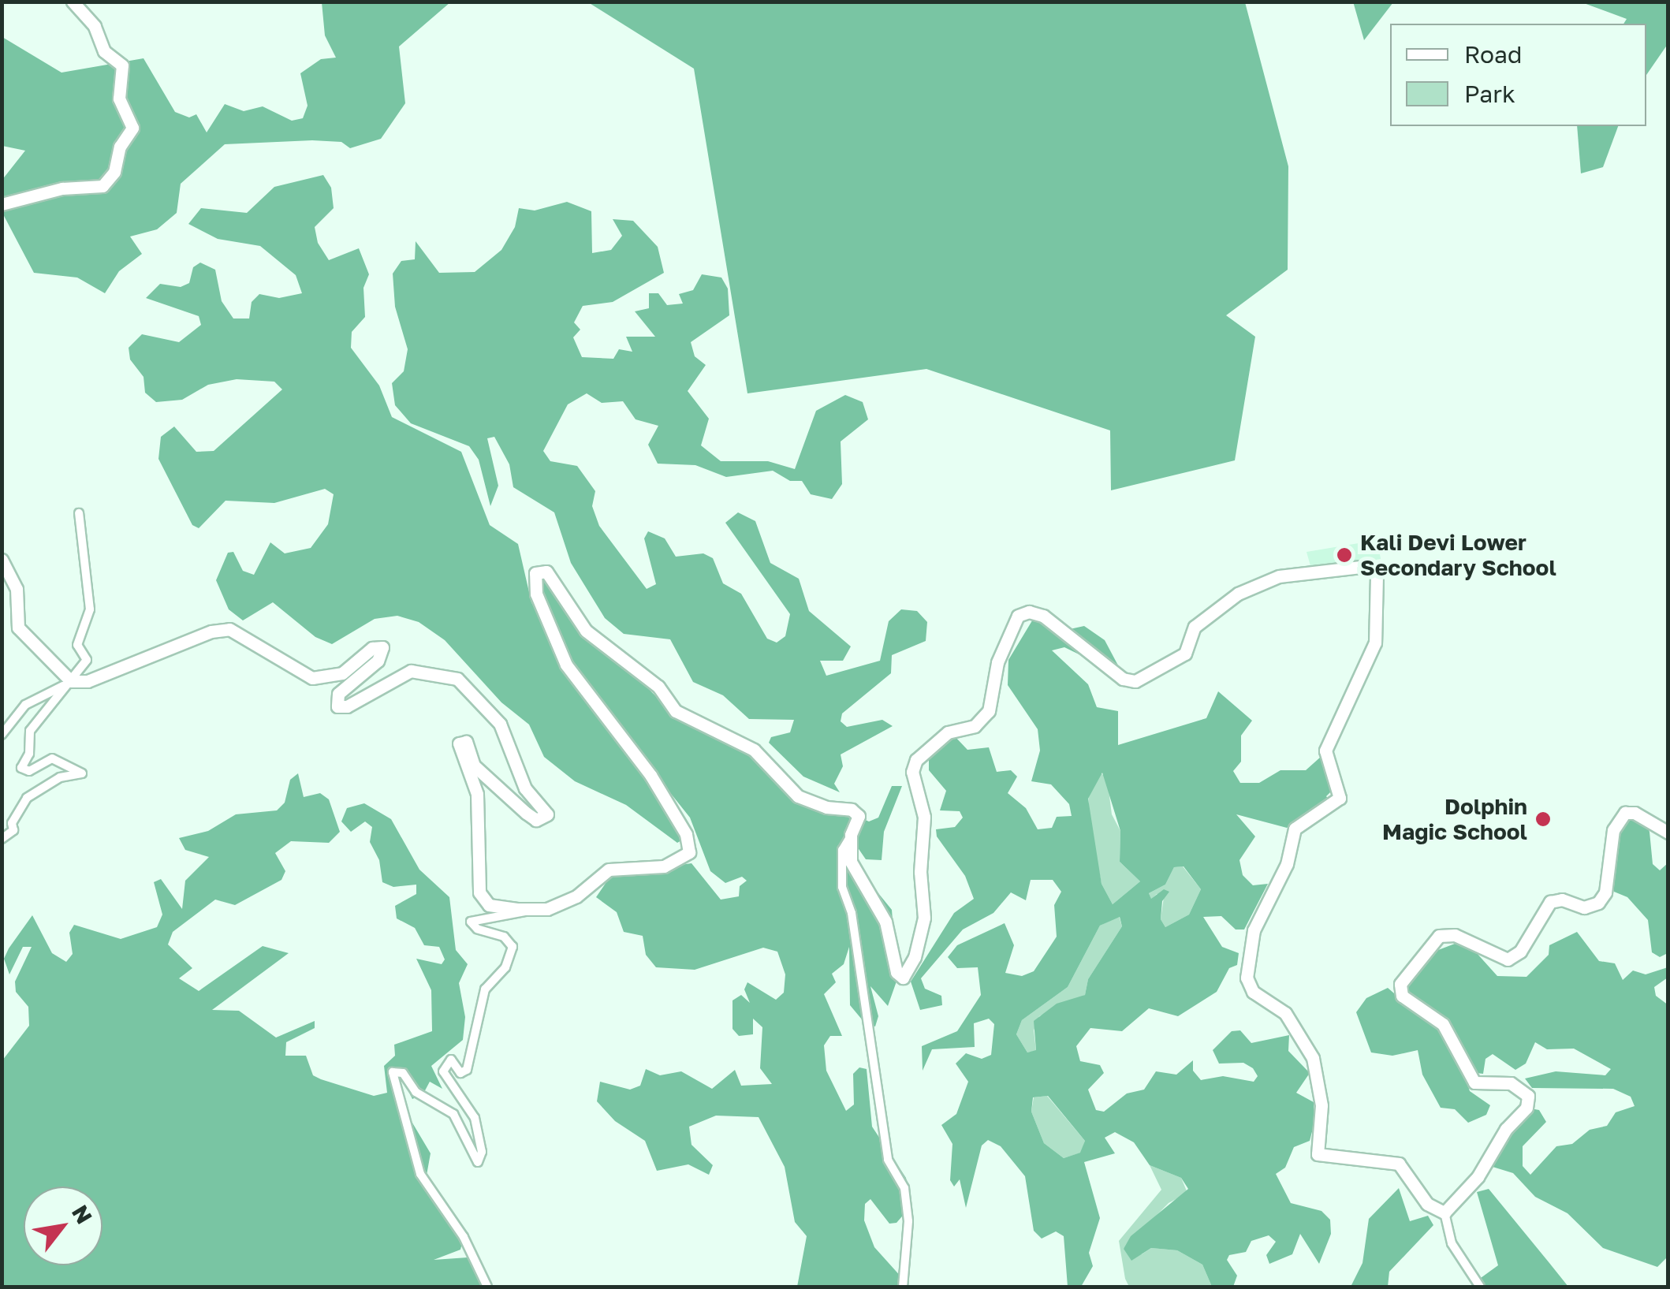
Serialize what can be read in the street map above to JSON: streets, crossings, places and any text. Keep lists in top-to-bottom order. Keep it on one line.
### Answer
{"places":["Kali Devi Lower Secondary School","Dolphin Magic School"],"legend":["Road","Park"],"north":"top right"}
